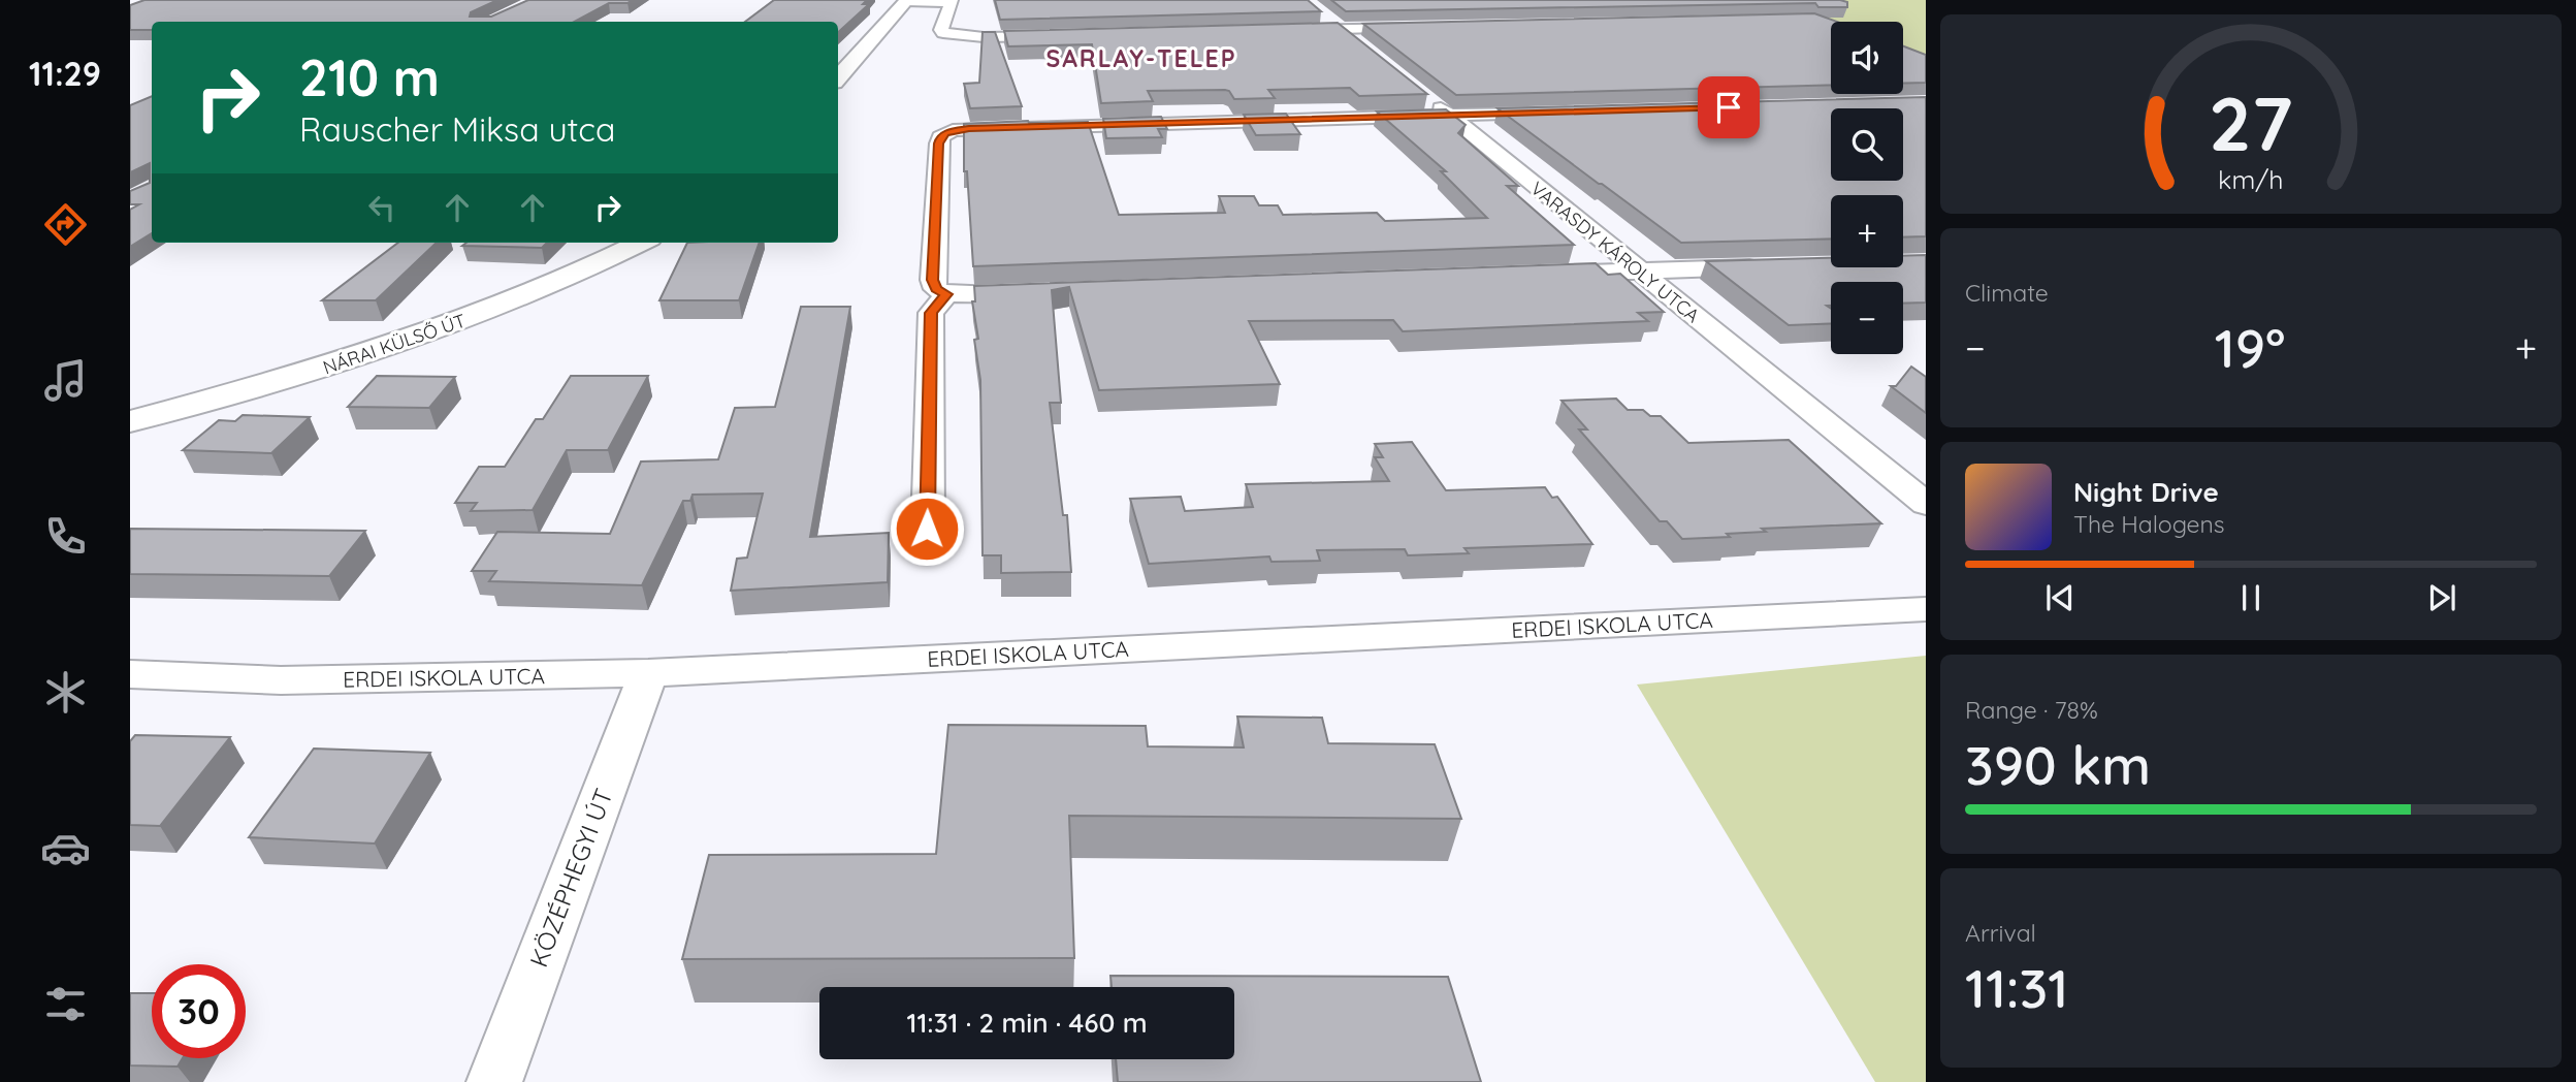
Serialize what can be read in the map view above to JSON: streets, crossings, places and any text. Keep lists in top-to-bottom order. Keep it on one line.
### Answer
{"streets":{"street":["VARASDY KÁROLY UTCA","NÁRAI KÜLSŐ ÚT","ERDEI ISKOLA UTCA","KÖZÉPHEGYI ÚT"]},"crossings":[["ERDEI ISKOLA UTCA","KÖZÉPHEGYI ÚT"]],"districts":["SARLAY-TELEP"],"page":{"tabs":"11:29","map_buttons":["+","−"],"turn":["210 m","Rauscher Miksa utca"],"tile":["Climate",["Range · 78%","390 km"],["Arrival","11:31"]],"heat":["−","19°","+"],"song":["Night Drive","The Halogens"],"limit":"30","trip":"11:31 · 2 min · 460 m","gauge":["27","km/h"]}}
